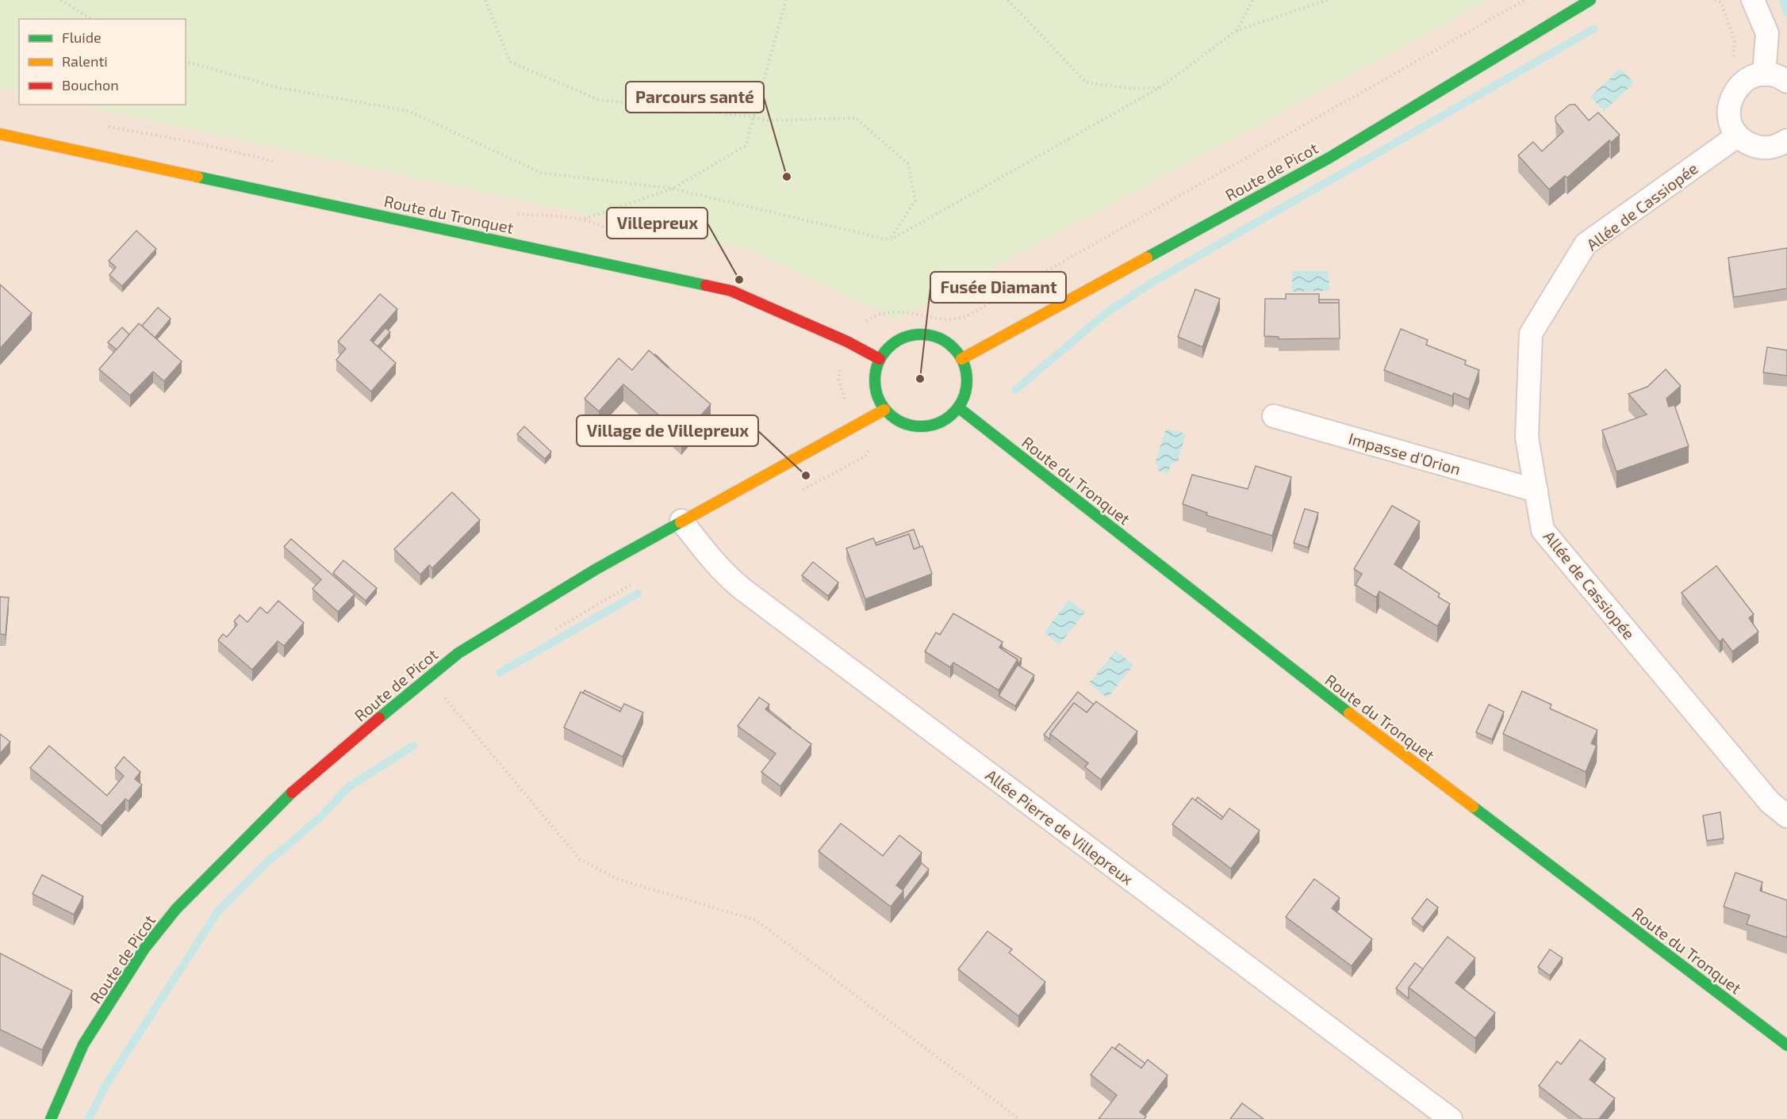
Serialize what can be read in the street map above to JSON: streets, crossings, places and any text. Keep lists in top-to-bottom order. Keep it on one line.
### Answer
{"streets":{"main road":["Route de Picot","Route du Tronquet"],"street":["Allée de Cassiopée","Impasse d'Orion","Allée Pierre de Villepreux"]},"crossings":[["Route de Picot","Route du Tronquet"],["Route de Picot","Allée Pierre de Villepreux"],["Allée de Cassiopée","Impasse d'Orion"]],"places":["Parcours santé","Villepreux","Fusée Diamant","Village de Villepreux"],"legend":["Fluide","Ralenti","Bouchon"]}
